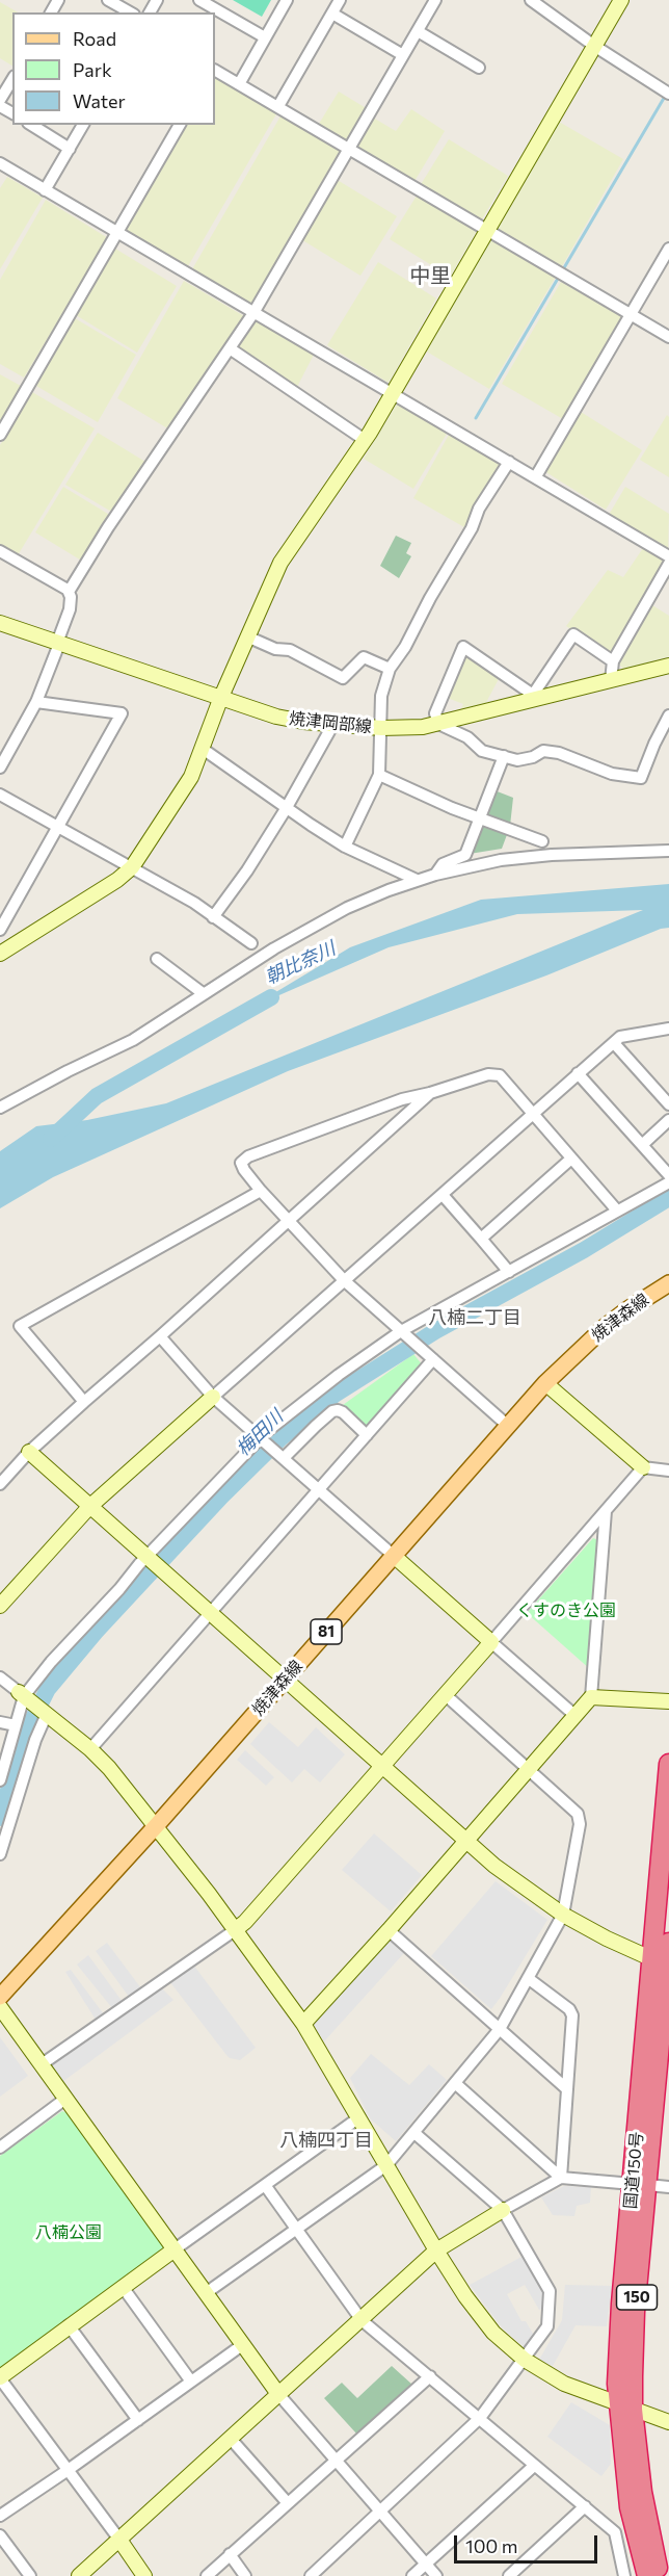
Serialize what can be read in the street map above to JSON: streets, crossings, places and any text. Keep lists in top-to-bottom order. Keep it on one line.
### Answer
{"streets":{"highway":["国道150号","150"],"main road":["焼津森線","81"],"street":["焼津岡部線"]},"districts":["中里","八楠二丁目","八楠四丁目"],"water":["朝比奈川","梅田川"],"parks":["くすのき公園","八楠公園"],"legend":["Road","Park","Water"],"scale_bar":"100 m"}
